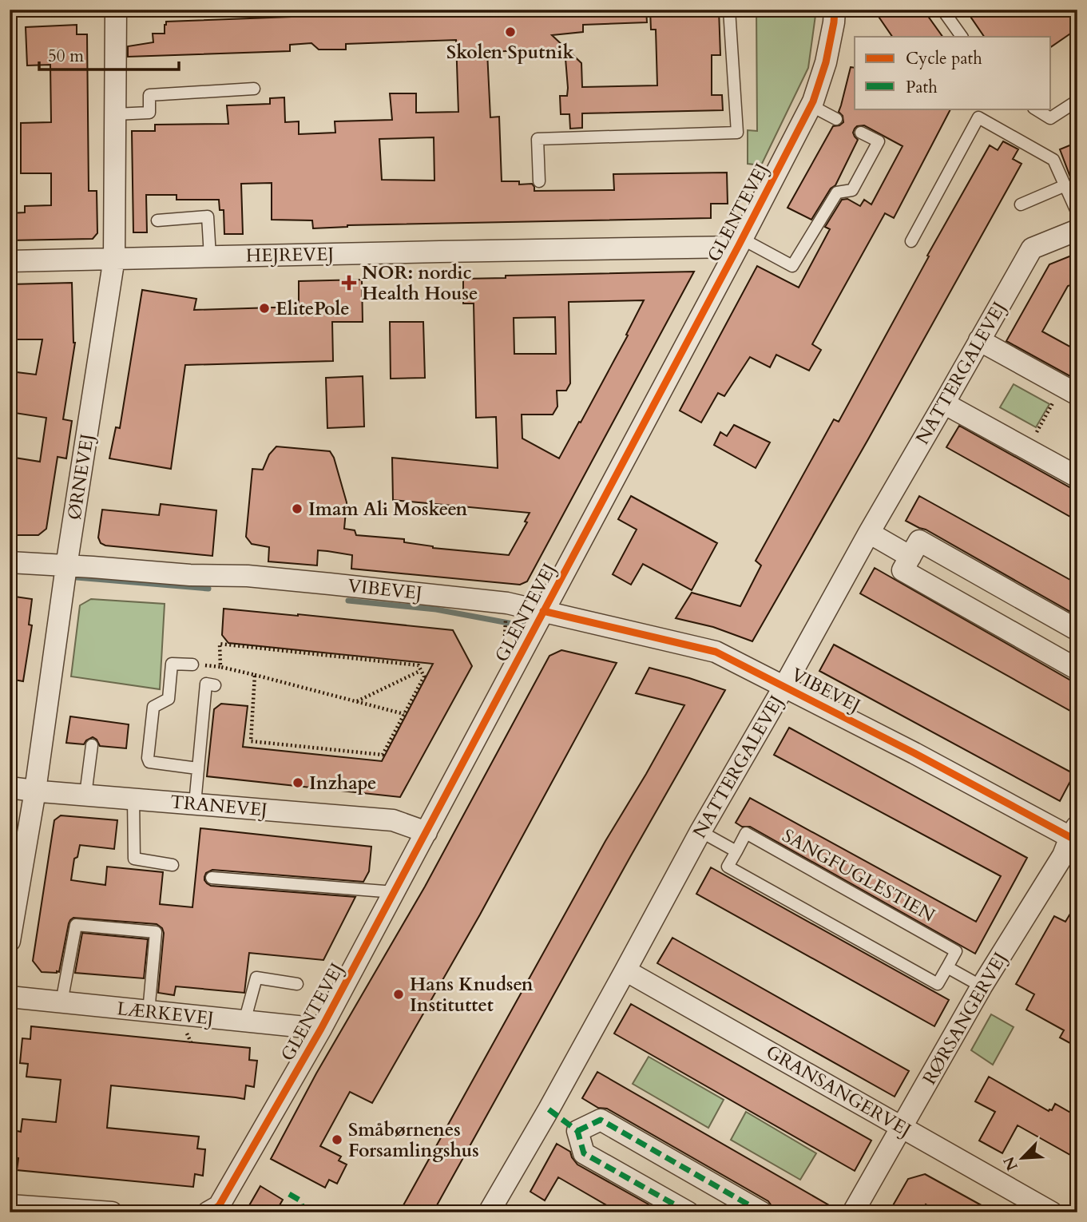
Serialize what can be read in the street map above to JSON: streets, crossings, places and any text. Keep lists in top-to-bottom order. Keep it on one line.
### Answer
{"streets":{"street":["GLENTEVEJ","HEJREVEJ","NATTERGALEVEJ","ØRNEVEJ","VIBEVEJ","TRANEVEJ","LÆRKEVEJ","RØRSANGERVEJ","GRANSANGERVEJ"],"lane":["SANGFUGLESTIEN"]},"crossings":[["GLENTEVEJ","HEJREVEJ"],["GLENTEVEJ","VIBEVEJ"],["GLENTEVEJ","TRANEVEJ"],["GLENTEVEJ","LÆRKEVEJ"],["HEJREVEJ","ØRNEVEJ"],["NATTERGALEVEJ","VIBEVEJ"],["NATTERGALEVEJ","GRANSANGERVEJ"],["ØRNEVEJ","VIBEVEJ"],["ØRNEVEJ","TRANEVEJ"],["VIBEVEJ","RØRSANGERVEJ"],["RØRSANGERVEJ","GRANSANGERVEJ"]],"places":{"other":["Skolen Sputnik","ElitePole","Imam Ali Moskeen","Inzhape","Hans Knudsen Instituttet","Småbørnenes Forsamlingshus"],"health":["NOR: nordic Health House"]},"legend":["Cycle path","Path"],"scale_bar":"50 m","north":"bottom left"}
